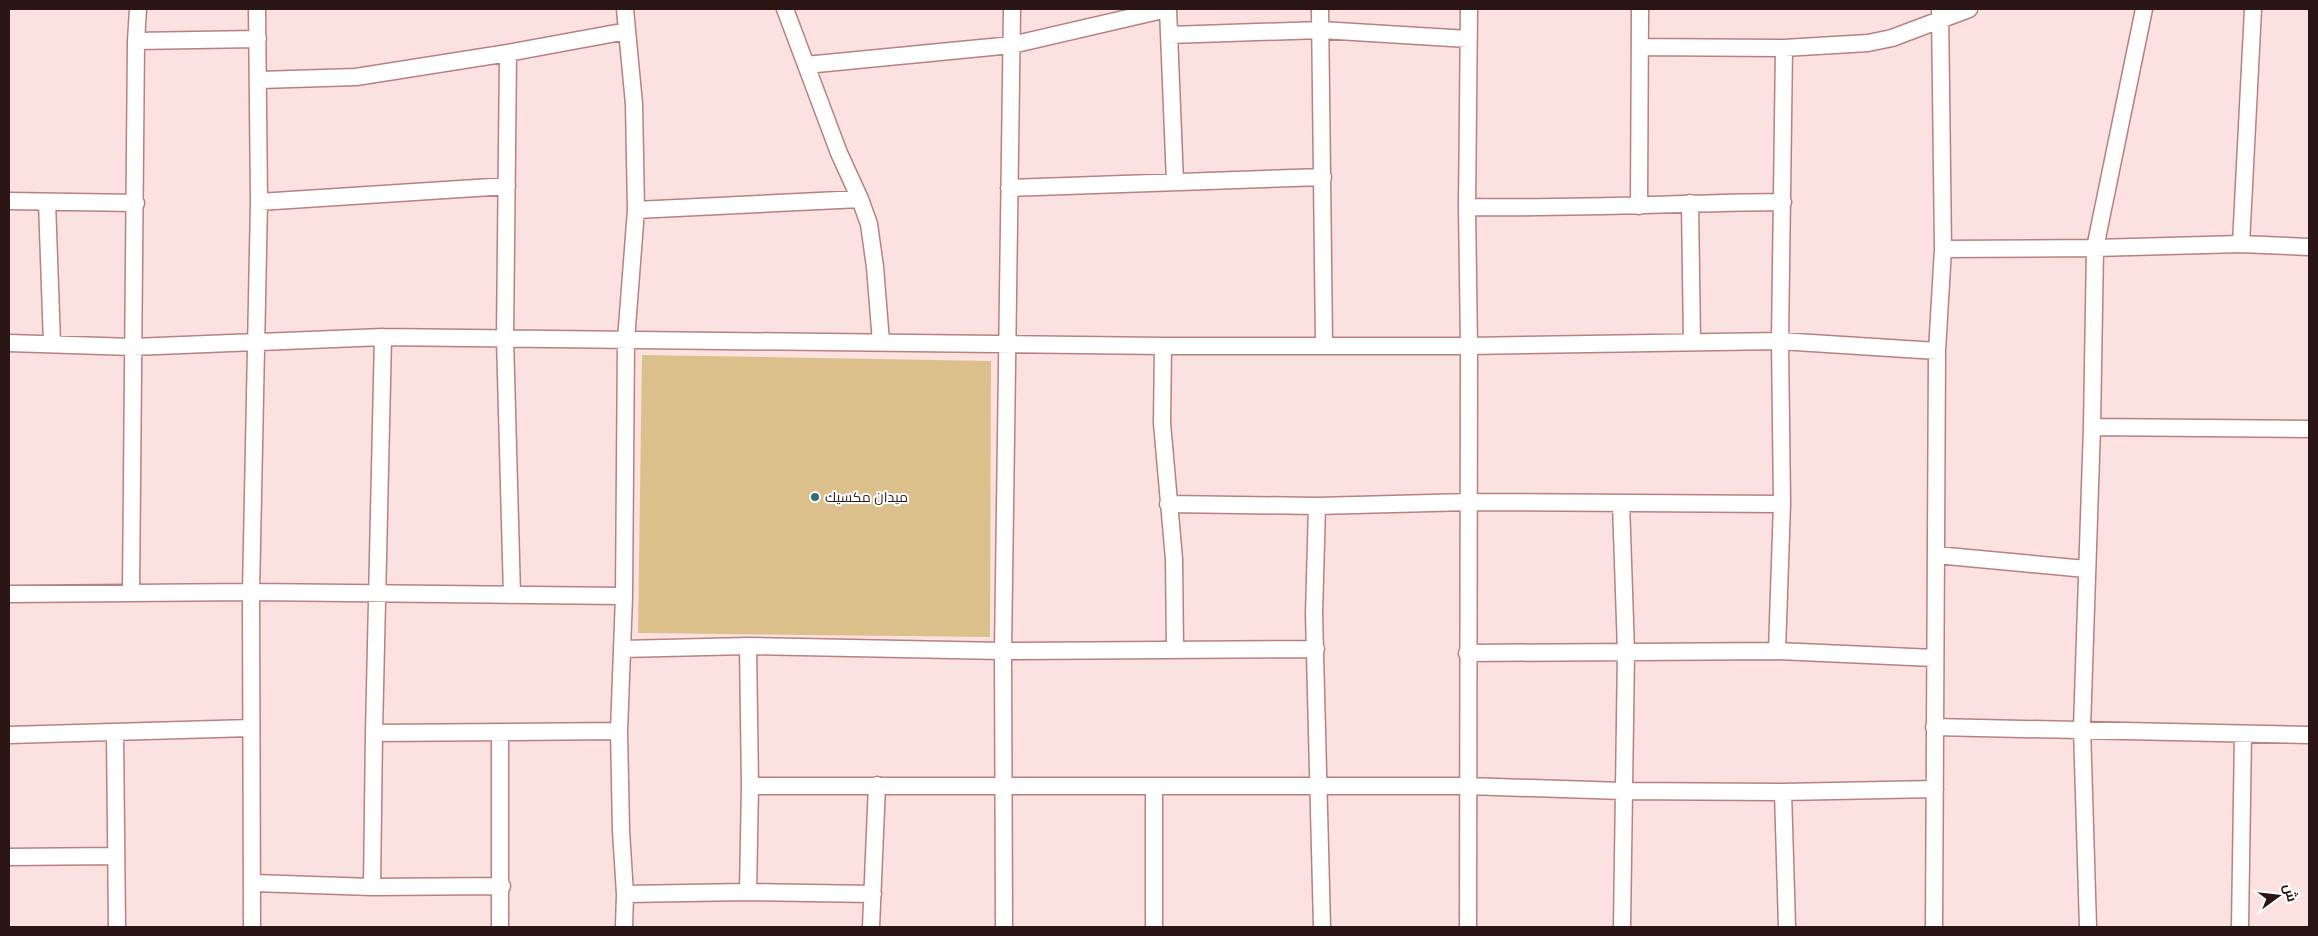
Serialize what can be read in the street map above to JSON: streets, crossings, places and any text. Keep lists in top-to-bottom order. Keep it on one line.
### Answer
{"places":["ميدان مكسيك"],"north":"right"}
